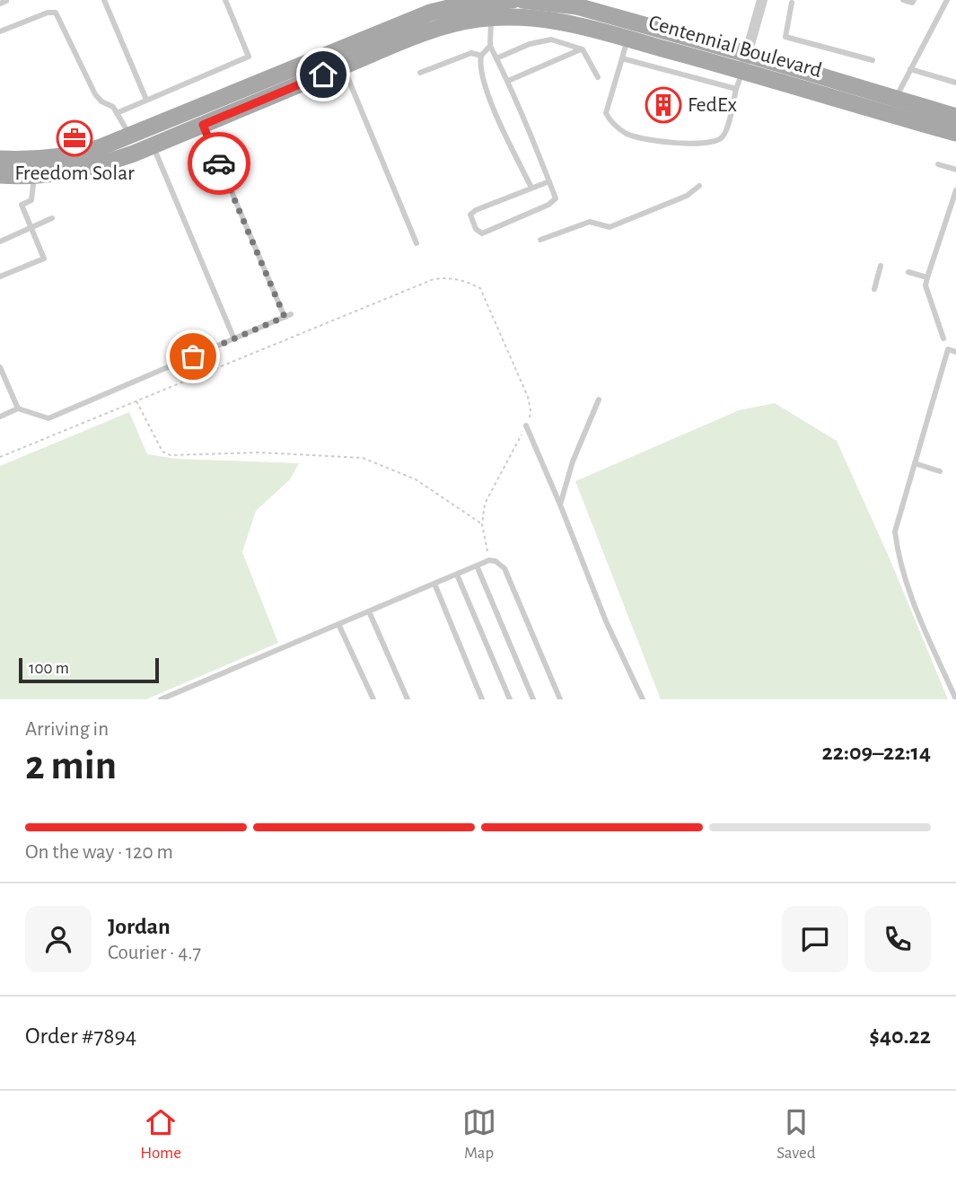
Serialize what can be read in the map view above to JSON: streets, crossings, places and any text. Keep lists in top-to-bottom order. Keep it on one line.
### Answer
{"streets":{"main road":["Centennial Boulevard"]},"places":{"building":["FedEx"],"office":["Freedom Solar"]},"scale_bar":"100 m","page":{"scale":"100 m","heading":["2 min","Arriving in","22:09–22:14"],"panel":["Jordan","Courier · 4.7","Order #7894","$40.22"],"bar":"On the way · 120 m","tabs":["Home","Map","Saved"]}}
